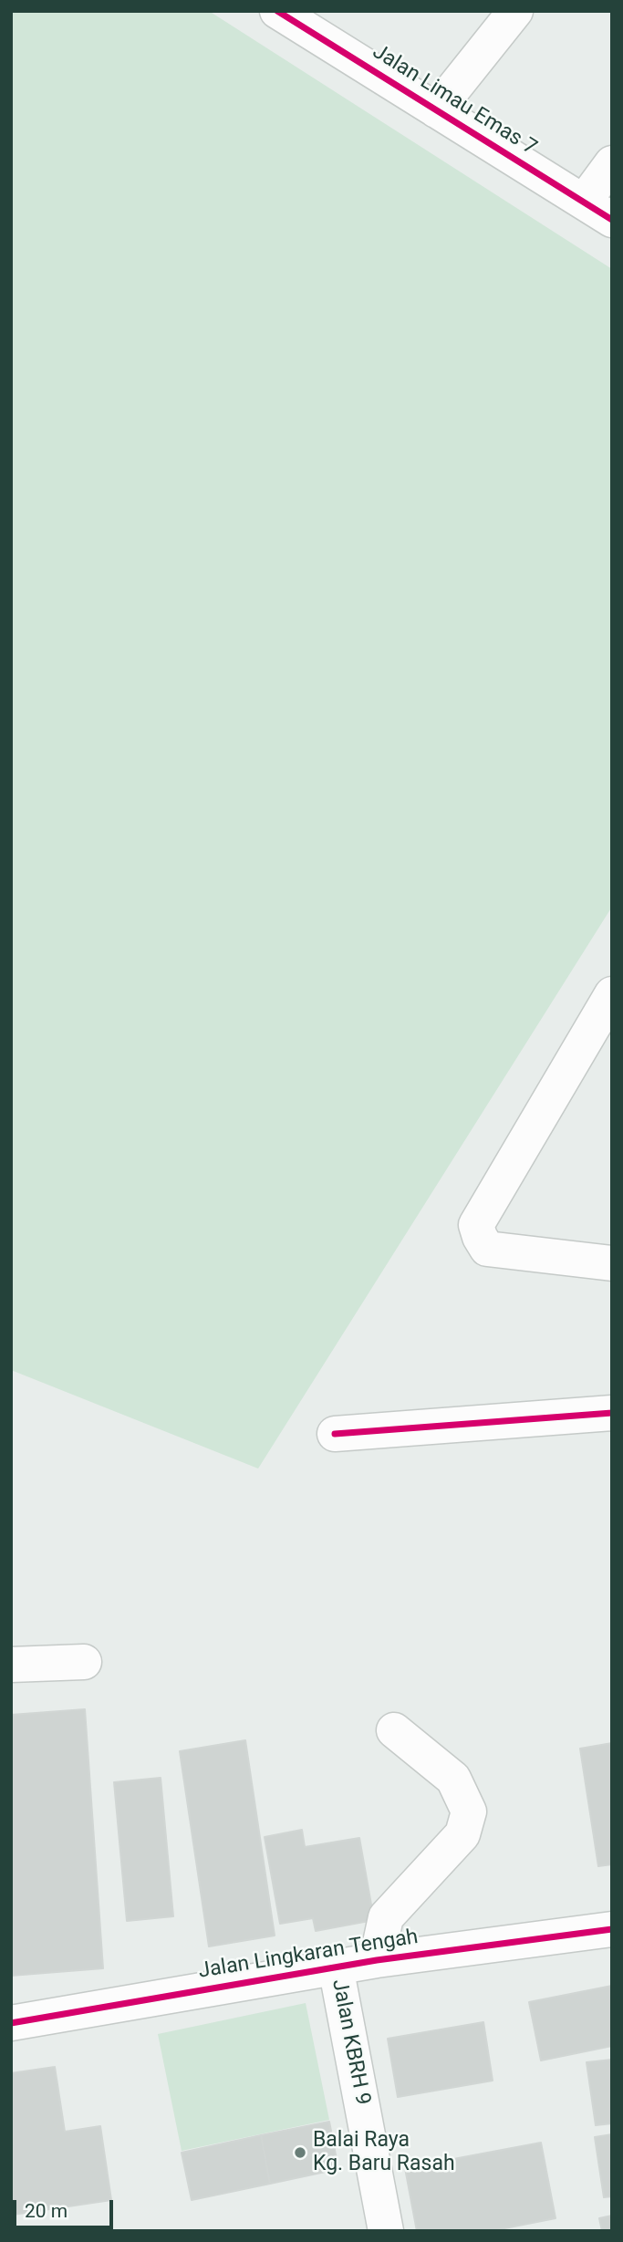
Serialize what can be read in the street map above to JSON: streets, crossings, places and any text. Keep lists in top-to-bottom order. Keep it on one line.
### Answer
{"streets":{"street":["Jalan Limau Emas 7","Jalan Lingkaran Tengah","Jalan KBRH 9"]},"crossings":[["Jalan Lingkaran Tengah","Jalan KBRH 9"]],"places":["Balai Raya Kg. Baru Rasah"],"scale_bar":"20 m"}
